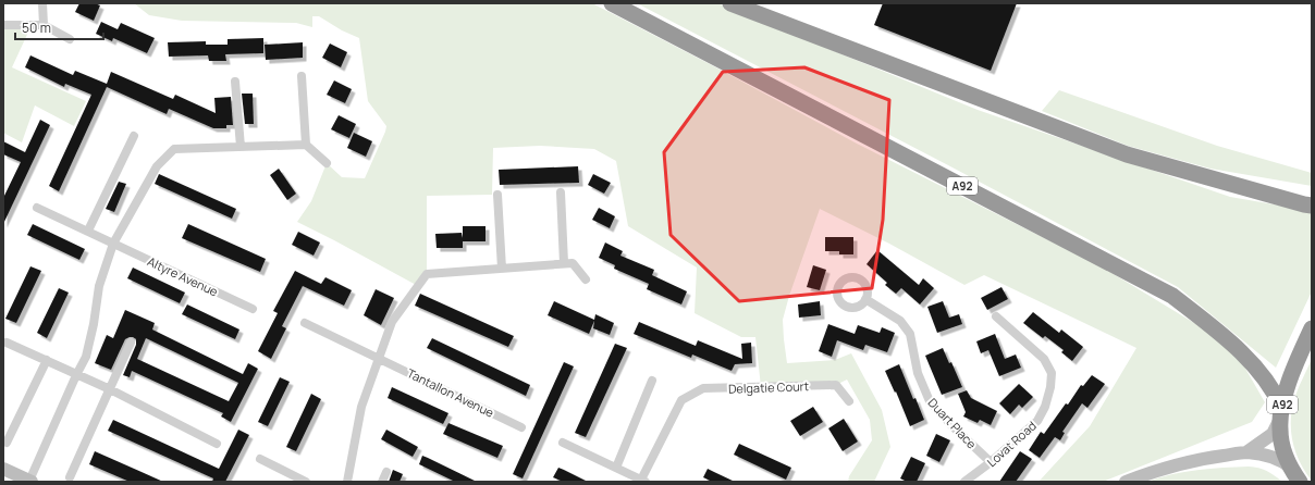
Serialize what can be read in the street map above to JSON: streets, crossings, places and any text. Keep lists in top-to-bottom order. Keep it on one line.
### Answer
{"streets":{"highway":["A92"],"street":["Altyre Avenue","Delgatie Court","Tantallon Avenue","Duart Place","Lovat Road"]},"crossings":[["Duart Place","Lovat Road"]],"scale_bar":"50 m"}
